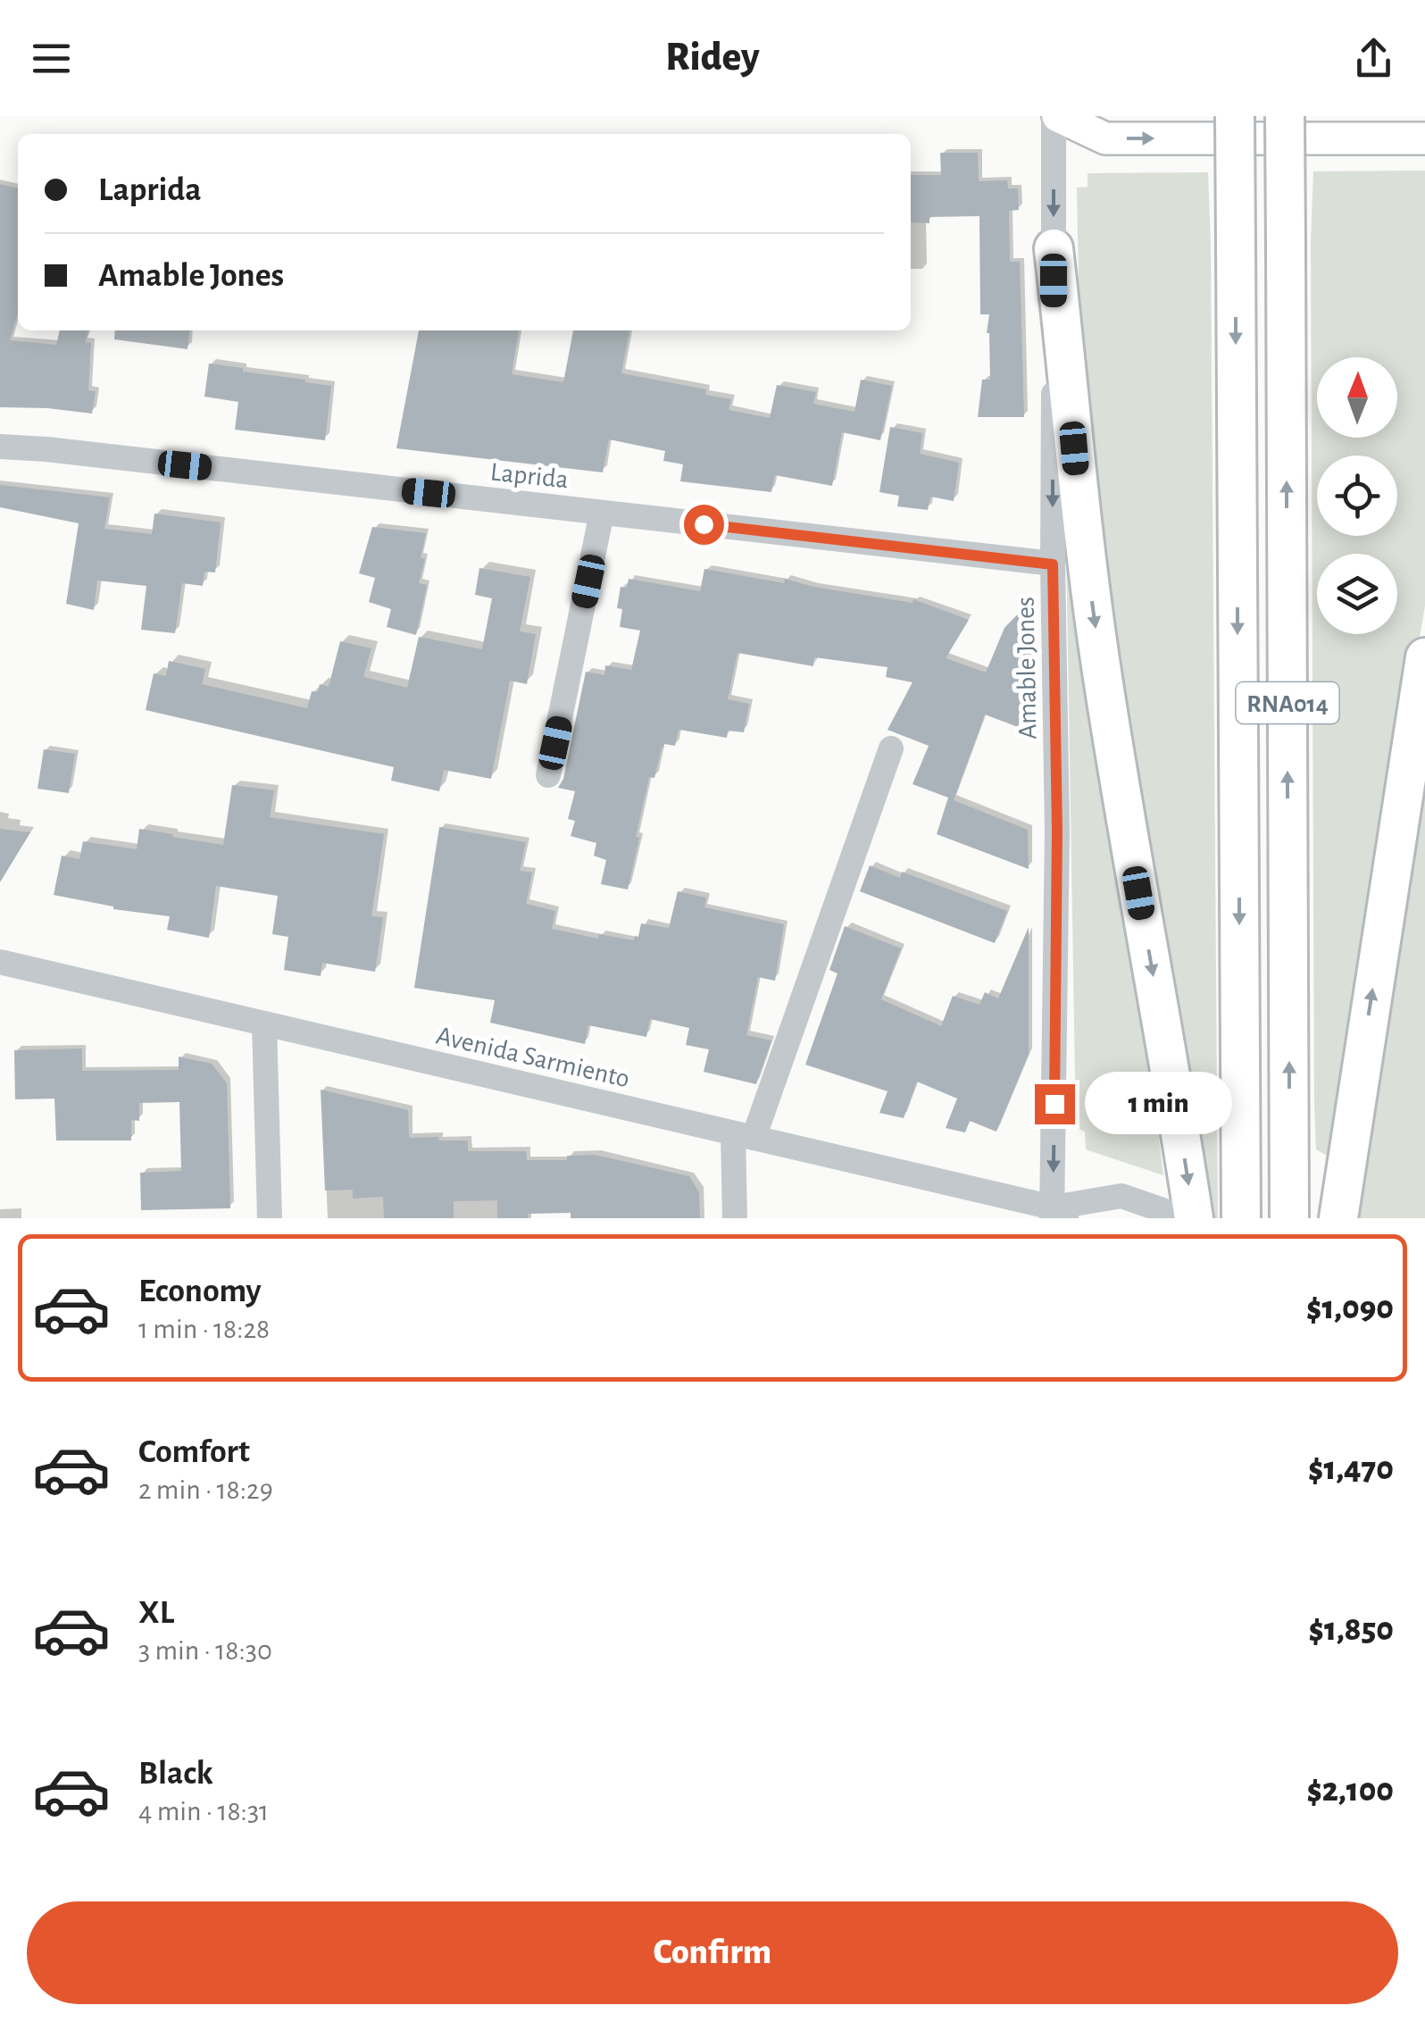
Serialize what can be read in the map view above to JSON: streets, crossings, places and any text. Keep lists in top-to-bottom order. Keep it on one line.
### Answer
{"streets":{"highway":["RNA014"],"street":["Laprida","Amable Jones","Avenida Sarmiento"]},"crossings":[["Laprida","Amable Jones"],["Amable Jones","Avenida Sarmiento"]],"one_way":["Amable Jones"],"north":"top","page":{"header":"Ridey","banner":["Laprida","Amable Jones"],"bubble":"1 min","list":[{"name":"Economy","note":"1 min · 18:28","value":"$1,090"},{"name":"Comfort","note":"2 min · 18:29","value":"$1,470"},{"name":"XL","note":"3 min · 18:30","value":"$1,850"},{"name":"Black","note":"4 min · 18:31","value":"$2,100"}],"buttons":"Confirm"}}
